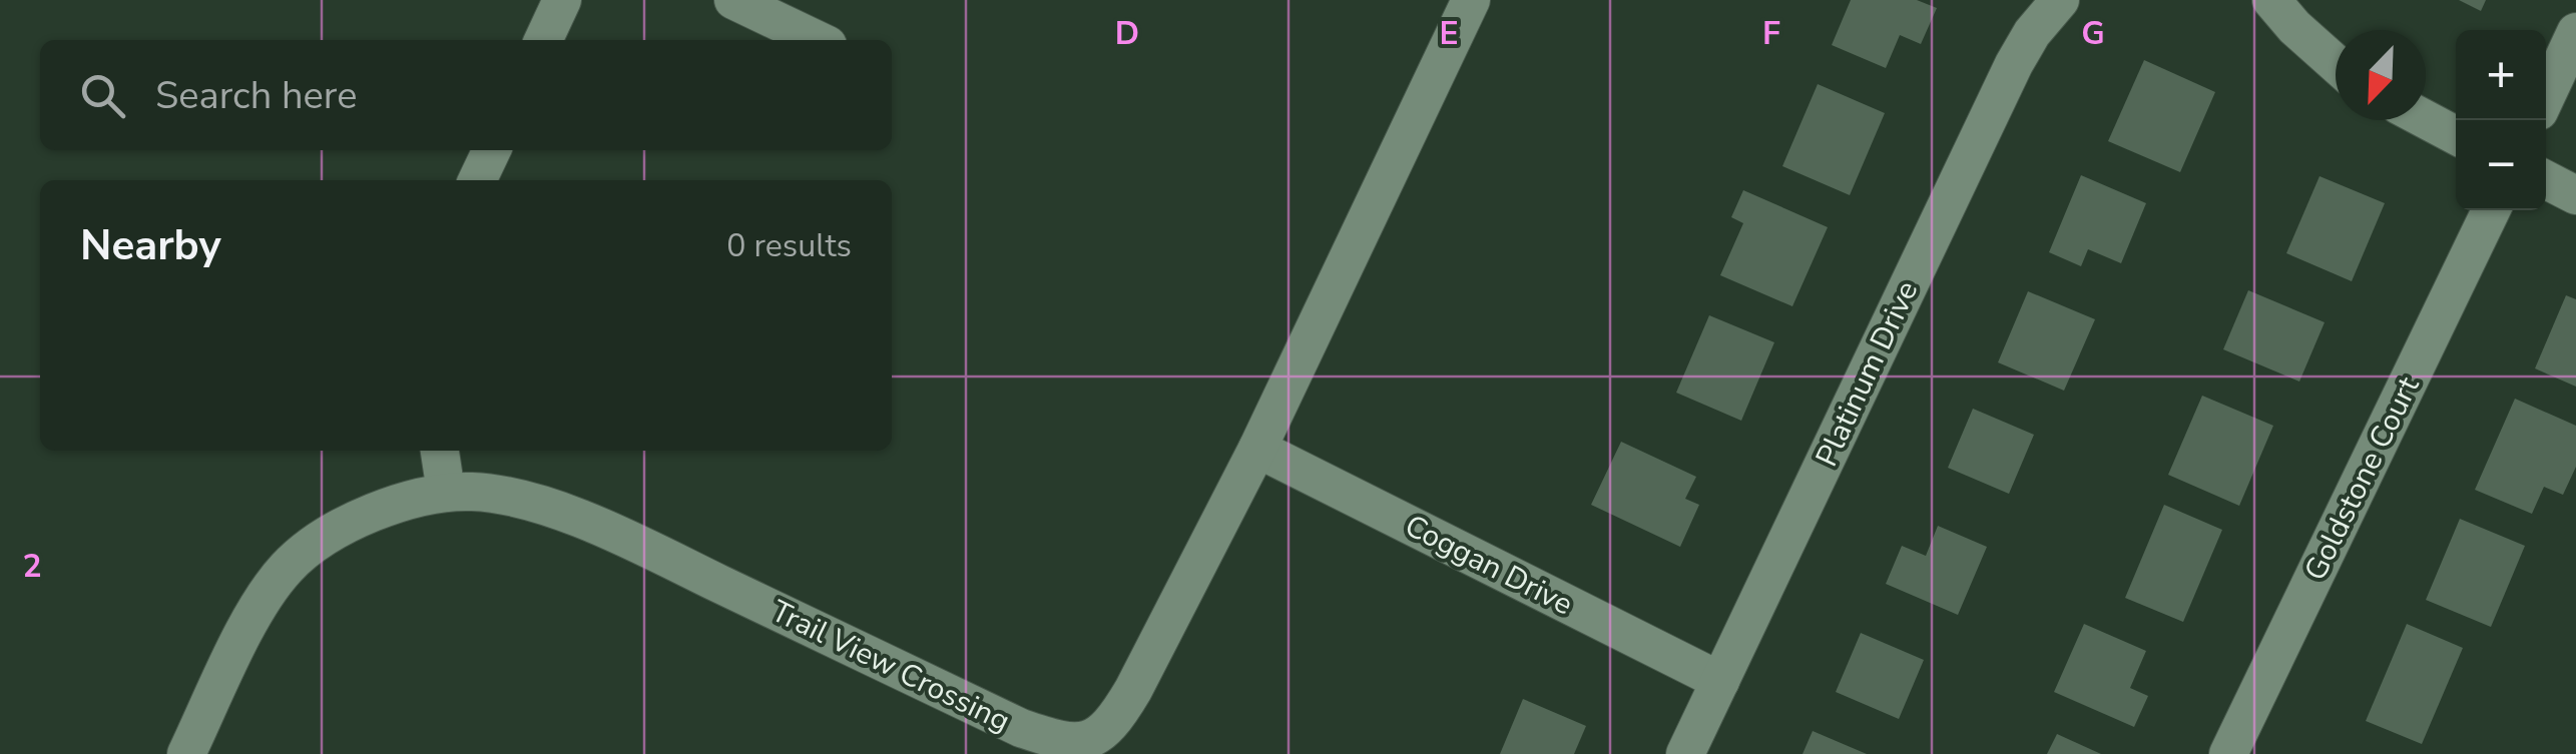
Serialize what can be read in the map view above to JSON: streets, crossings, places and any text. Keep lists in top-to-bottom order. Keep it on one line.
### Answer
{"streets":{"street":["Platinum Drive","Goldstone Court","Coggan Drive","Trail View Crossing"]},"crossings":[["Platinum Drive","Coggan Drive"],["Coggan Drive","Trail View Crossing"]],"north":"bottom left","page":{"map_buttons":["+","−"],"search":"Search here","heading":["Nearby","0 results"]},"grid":{"columns":["D","E","F","G"],"rows":["2"]}}
